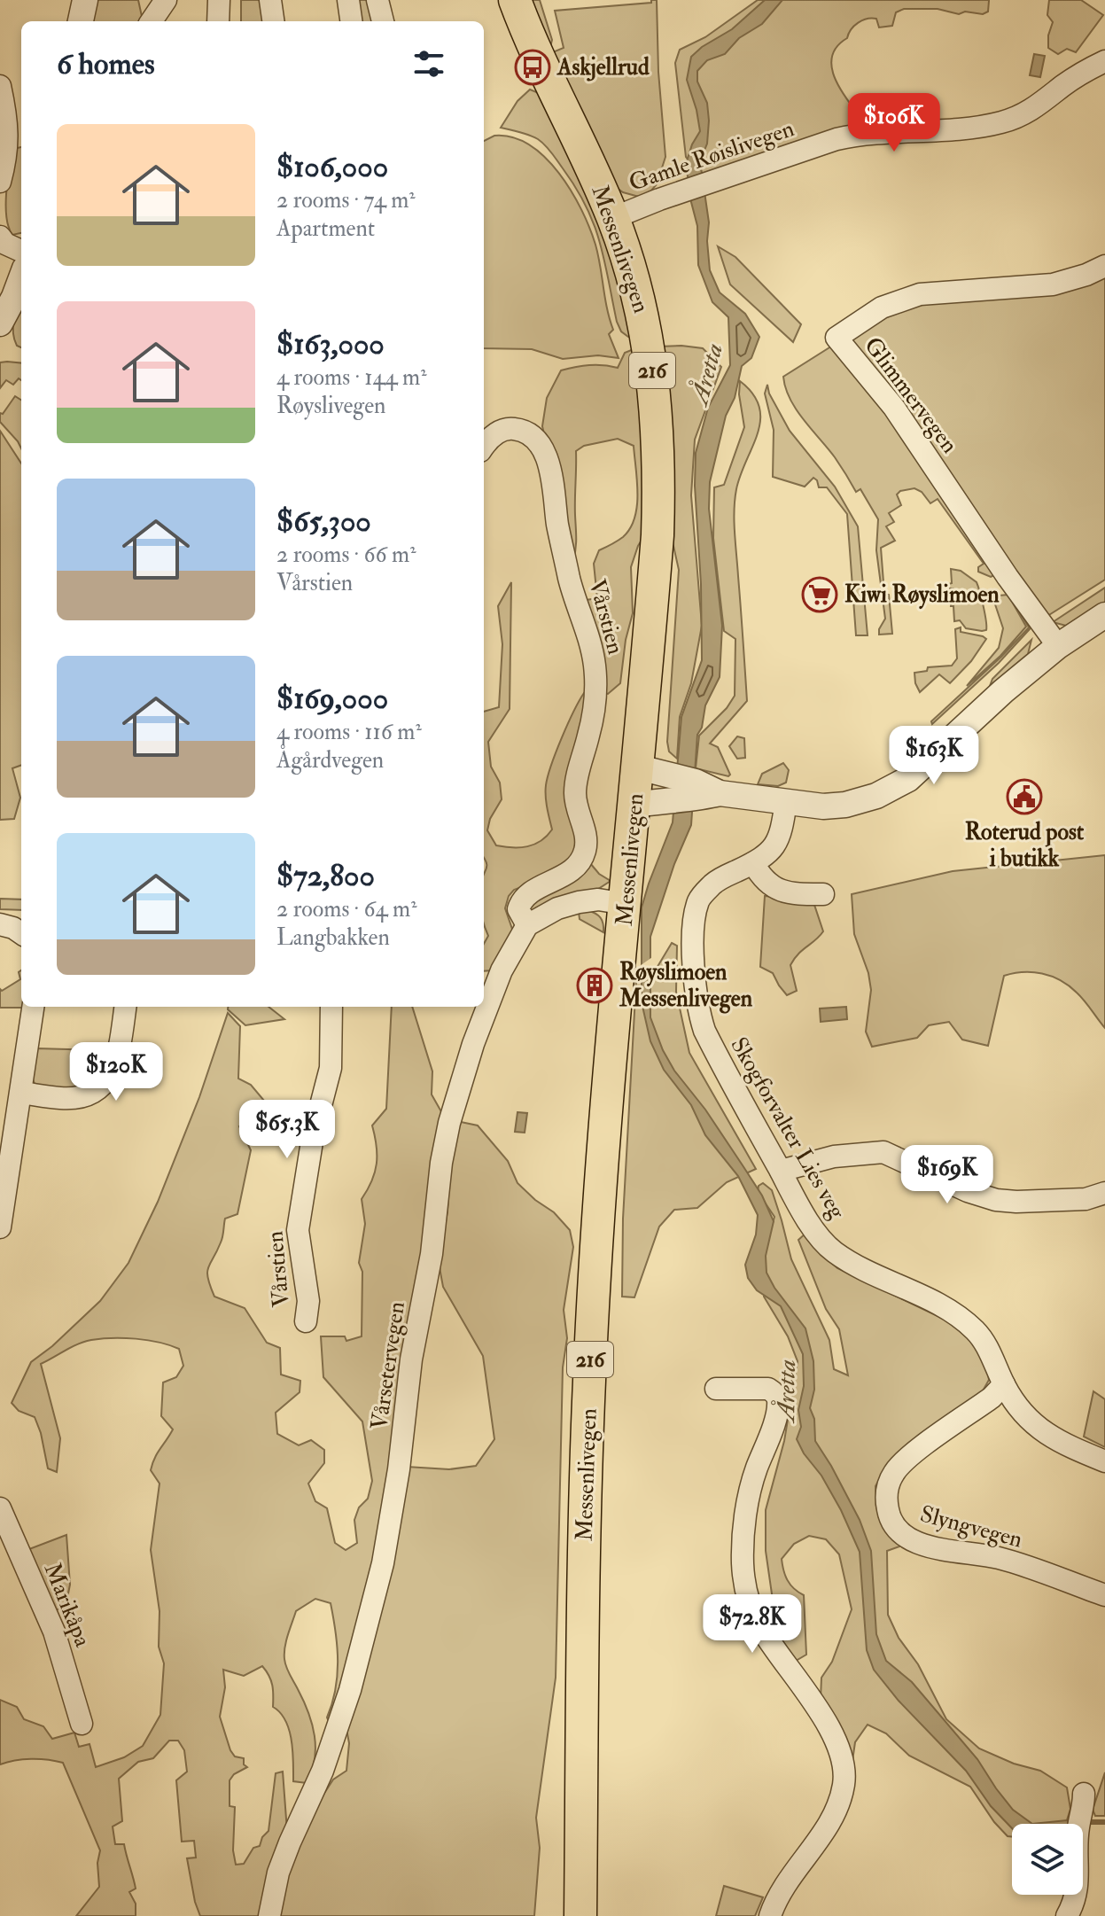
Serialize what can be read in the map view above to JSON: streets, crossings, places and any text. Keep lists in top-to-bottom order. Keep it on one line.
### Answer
{"streets":{"main road":["Messenlivegen","216"],"street":["Gamle Røislivegen","Glimmervegen","Vårstien","Skogforvalter Lies veg","Vårsetervegen","Slyngvegen","Marikåpa"]},"crossings":[["Gamle Røislivegen","Messenlivegen"],["Vårstien","Vårsetervegen"],["Skogforvalter Lies veg","Slyngvegen"]],"water":["Åretta"],"places":{"bus stop":["Askjellrud"],"supermarket":["Kiwi Røyslimoen"],"public building":["Roterud post i butikk"],"building":["Røyslimoen Messenlivegen"]},"page":{"heading":"6 homes","price":["$106K","$163K","$120K","$65.3K","$169K","$72.8K"],"list":[{"name":"$106,000","note":"2 rooms · 74 m² · Apartment"},{"name":"$163,000","note":"4 rooms · 144 m² · Røyslivegen"},{"name":"$65,300","note":"2 rooms · 66 m² · Vårstien"},{"name":"$169,000","note":"4 rooms · 116 m² · Ågårdvegen"},{"name":"$72,800","note":"2 rooms · 64 m² · Langbakken"}]}}
